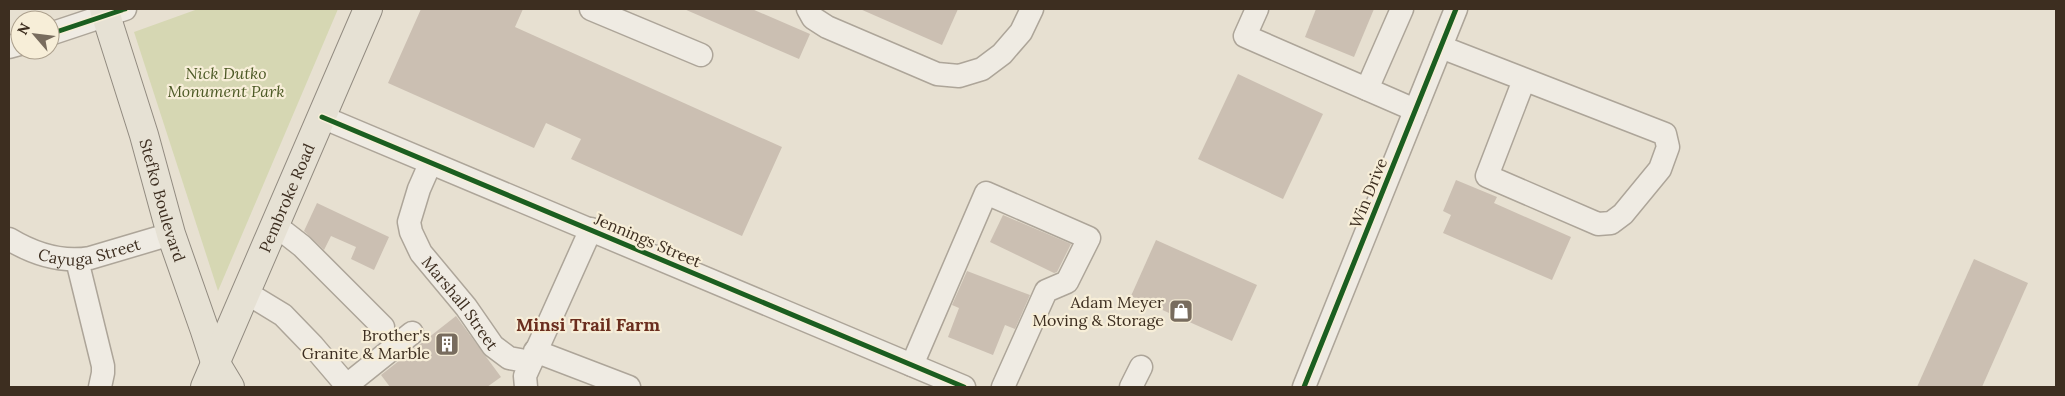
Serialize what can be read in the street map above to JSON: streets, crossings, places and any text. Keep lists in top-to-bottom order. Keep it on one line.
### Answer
{"streets":{"main road":["Pembroke Road","Stefko Boulevard"],"street":["Win Drive","Jennings Street","Cayuga Street","Marshall Street"]},"crossings":[["Pembroke Road","Stefko Boulevard"],["Pembroke Road","Jennings Street"],["Stefko Boulevard","Cayuga Street"],["Jennings Street","Marshall Street"]],"districts":["Minsi Trail Farm"],"parks":["Nick Dutko Monument Park"],"places":{"shop":["Adam Meyer Moving & Storage"],"building":["Brother's Granite & Marble"]},"north":"top left"}
